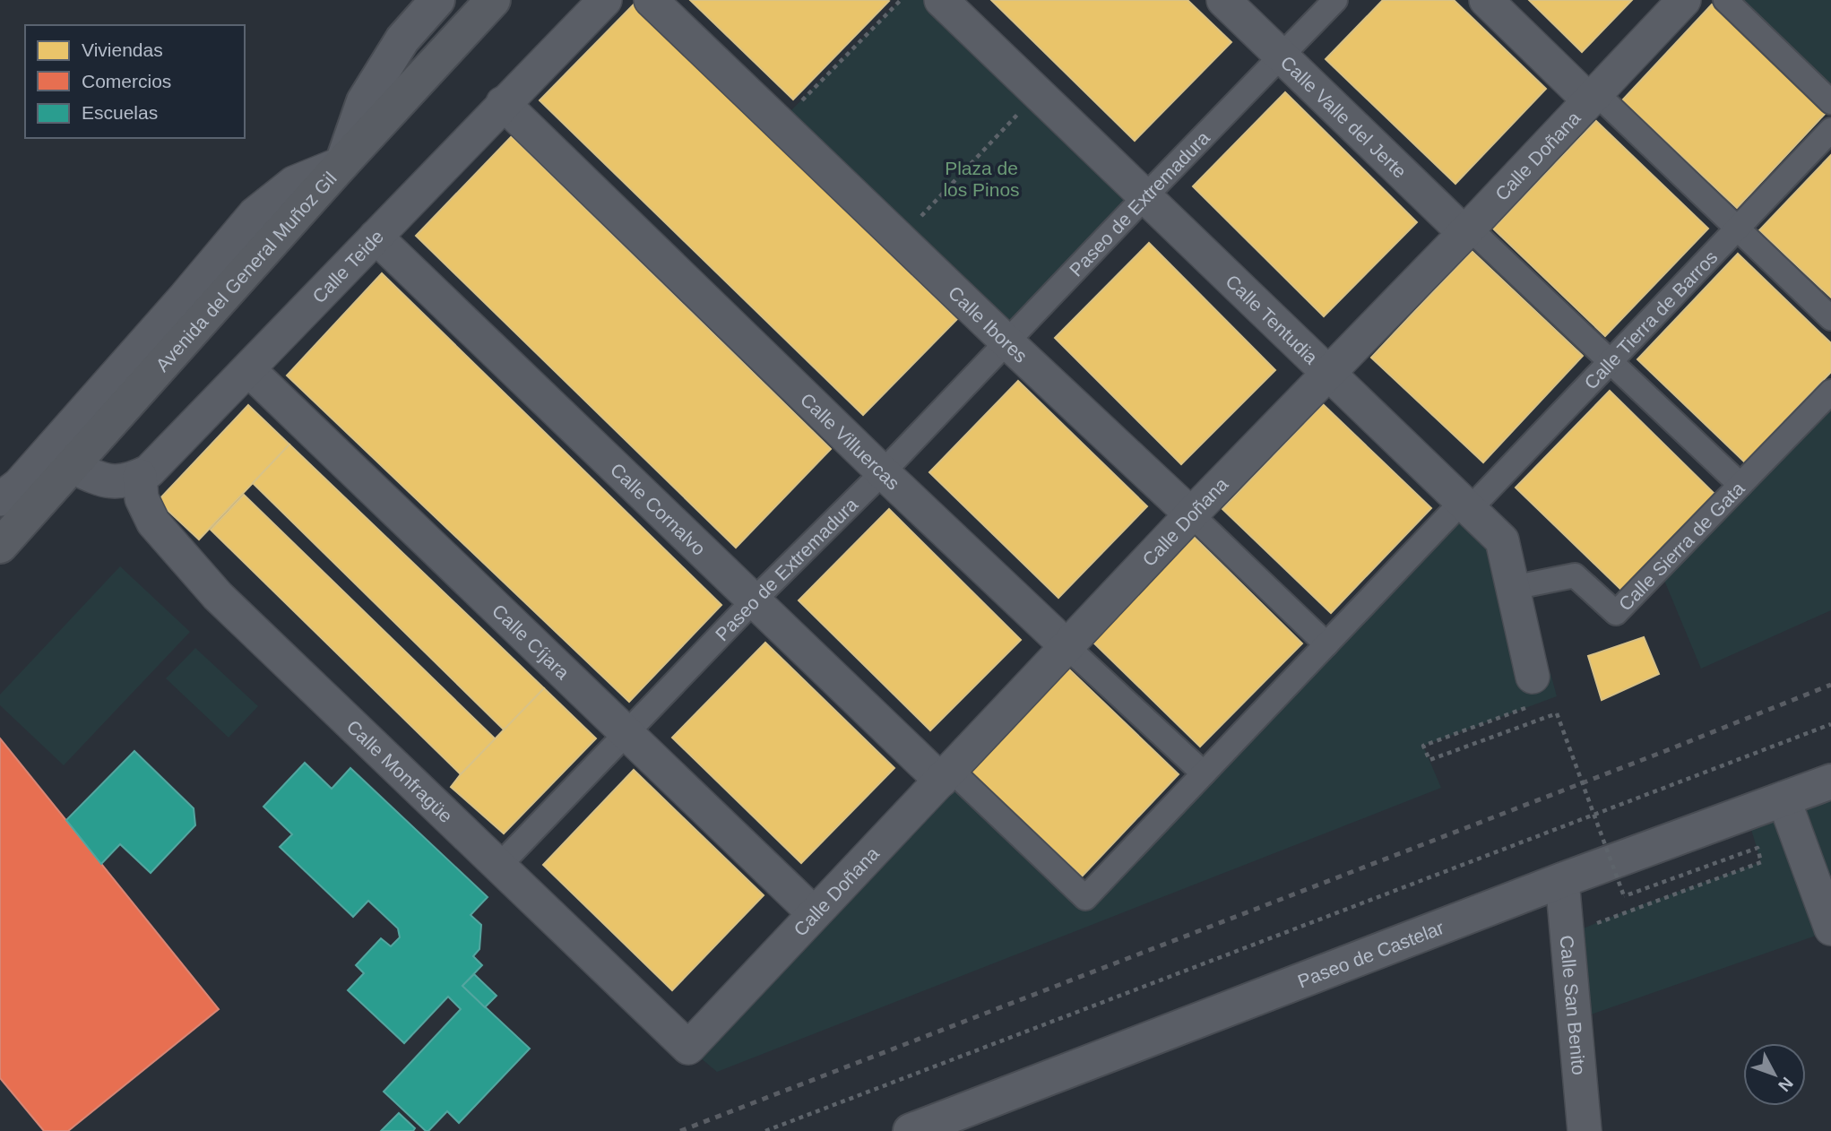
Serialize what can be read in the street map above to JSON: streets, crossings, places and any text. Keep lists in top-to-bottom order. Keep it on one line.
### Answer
{"streets":{"main road":["Avenida del General Muñoz Gil"],"street":["Calle Valle del Jerte","Calle Doñana","Paseo de Extremadura","Calle Teide","Calle Tentudia","Calle Tierra de Barros","Calle Ibores","Calle Villuercas","Calle Cornalvo","Calle Sierra de Gata","Calle Cíjara","Calle Monfragüe","Paseo de Castelar","Calle San Benito"]},"crossings":[["Calle Valle del Jerte","Calle Doñana"],["Calle Valle del Jerte","Paseo de Extremadura"],["Calle Doñana","Calle Tentudia"],["Calle Doñana","Calle Tierra de Barros"],["Calle Doñana","Calle Ibores"],["Calle Doñana","Calle Villuercas"],["Calle Doñana","Calle Cornalvo"],["Calle Doñana","Calle Cíjara"],["Calle Doñana","Calle Monfragüe"],["Paseo de Extremadura","Calle Tentudia"],["Paseo de Extremadura","Calle Ibores"],["Paseo de Extremadura","Calle Villuercas"],["Paseo de Extremadura","Calle Cornalvo"],["Paseo de Extremadura","Calle Cíjara"],["Paseo de Extremadura","Calle Monfragüe"],["Calle Teide","Calle Villuercas"],["Calle Teide","Calle Cornalvo"],["Calle Teide","Calle Cíjara"],["Calle Teide","Calle Monfragüe"],["Calle Tentudia","Calle Tierra de Barros"],["Calle Tentudia","Calle Sierra de Gata"],["Calle Tierra de Barros","Calle Ibores"],["Calle Tierra de Barros","Calle Villuercas"],["Calle Tierra de Barros","Calle Cornalvo"],["Paseo de Castelar","Calle San Benito"]],"parks":["Plaza de los Pinos"],"legend":["Viviendas","Comercios","Escuelas"],"north":"bottom right"}
